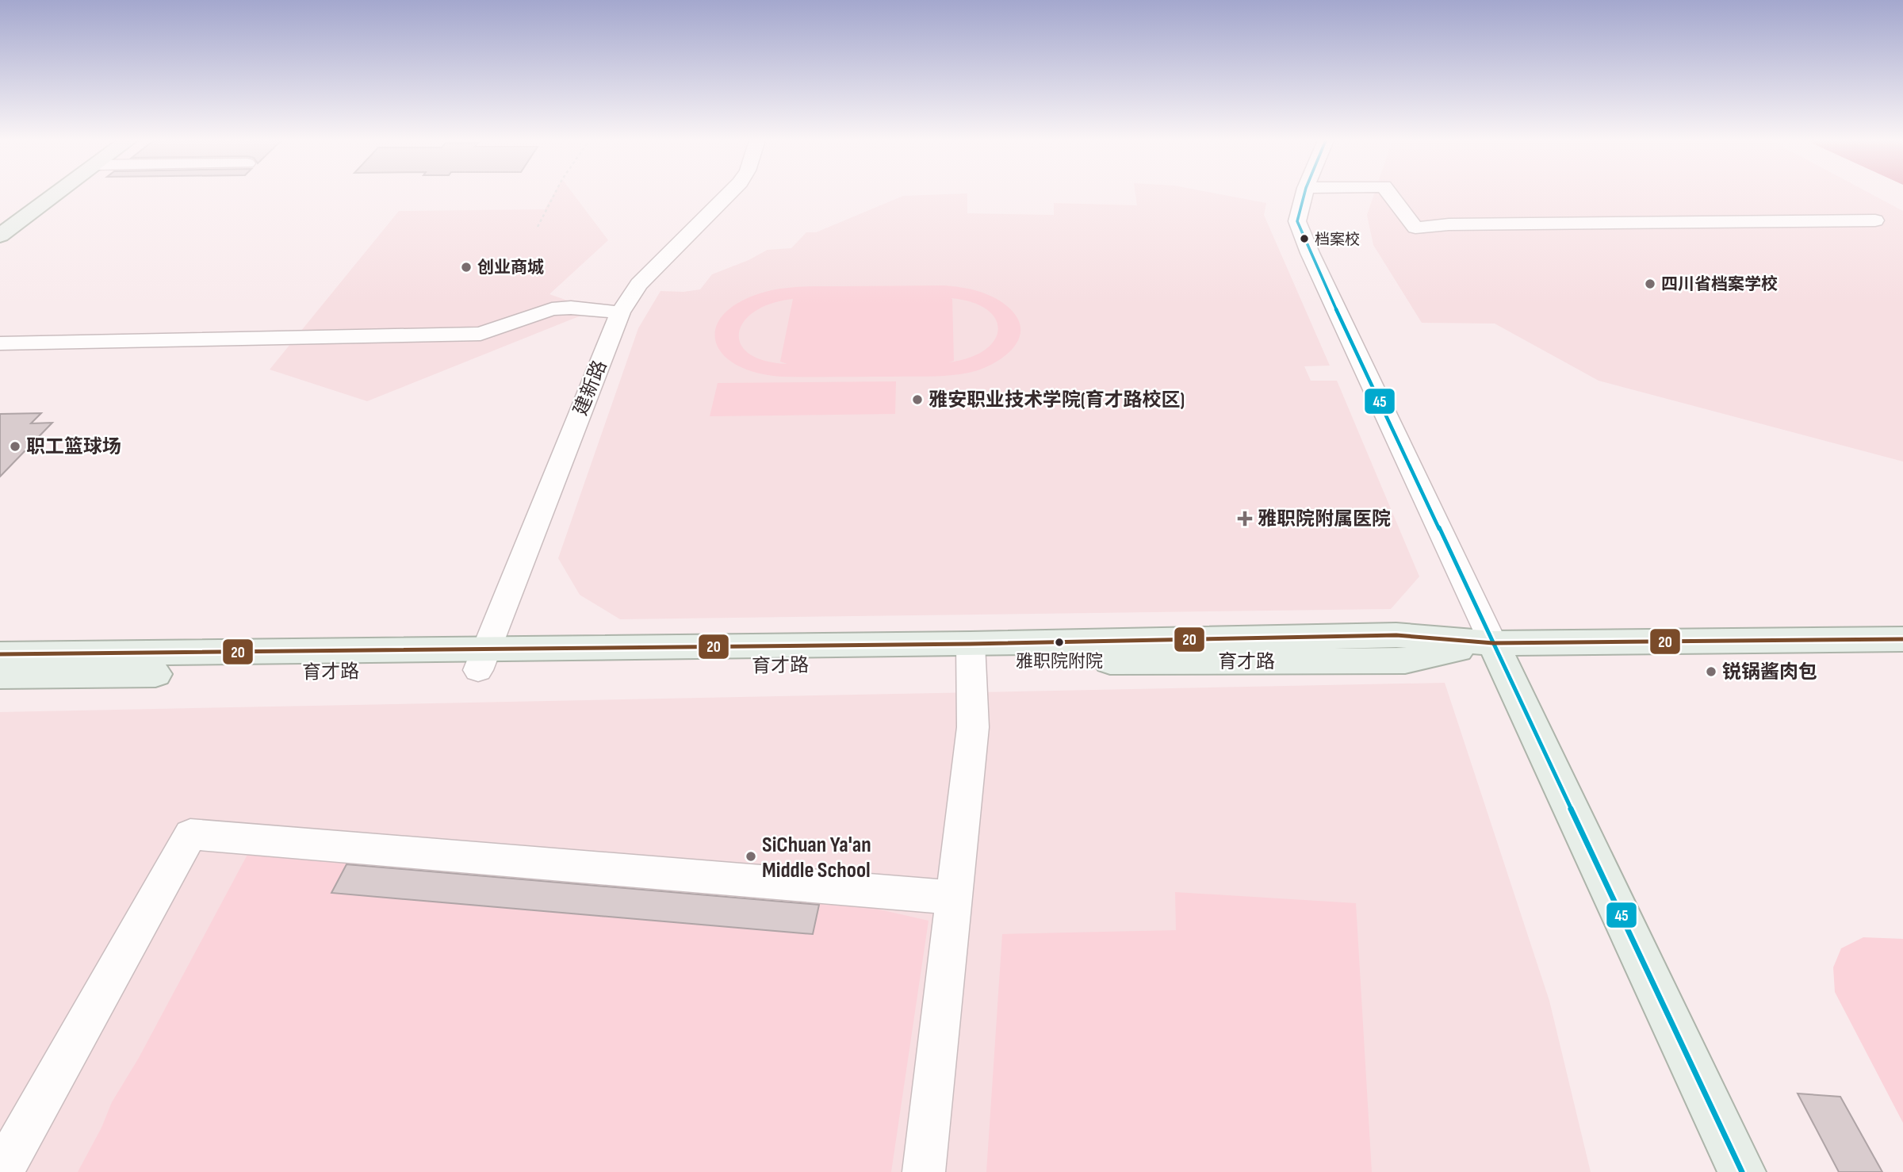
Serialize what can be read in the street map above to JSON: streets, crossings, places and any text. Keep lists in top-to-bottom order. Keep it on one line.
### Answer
{"streets":{"main road":["育才路"],"street":["建新路"]},"crossings":[["建新路","育才路"]],"places":{"other":["档案校","创业商城","四川省档案学校","雅安职业技术学院(育才路校区)","职工篮球场","雅职院附院","锐锅酱肉包","SiChuan Ya'an Middle School"],"health":["雅职院附属医院"]},"lines":["transit line 45","transit line 20"]}
